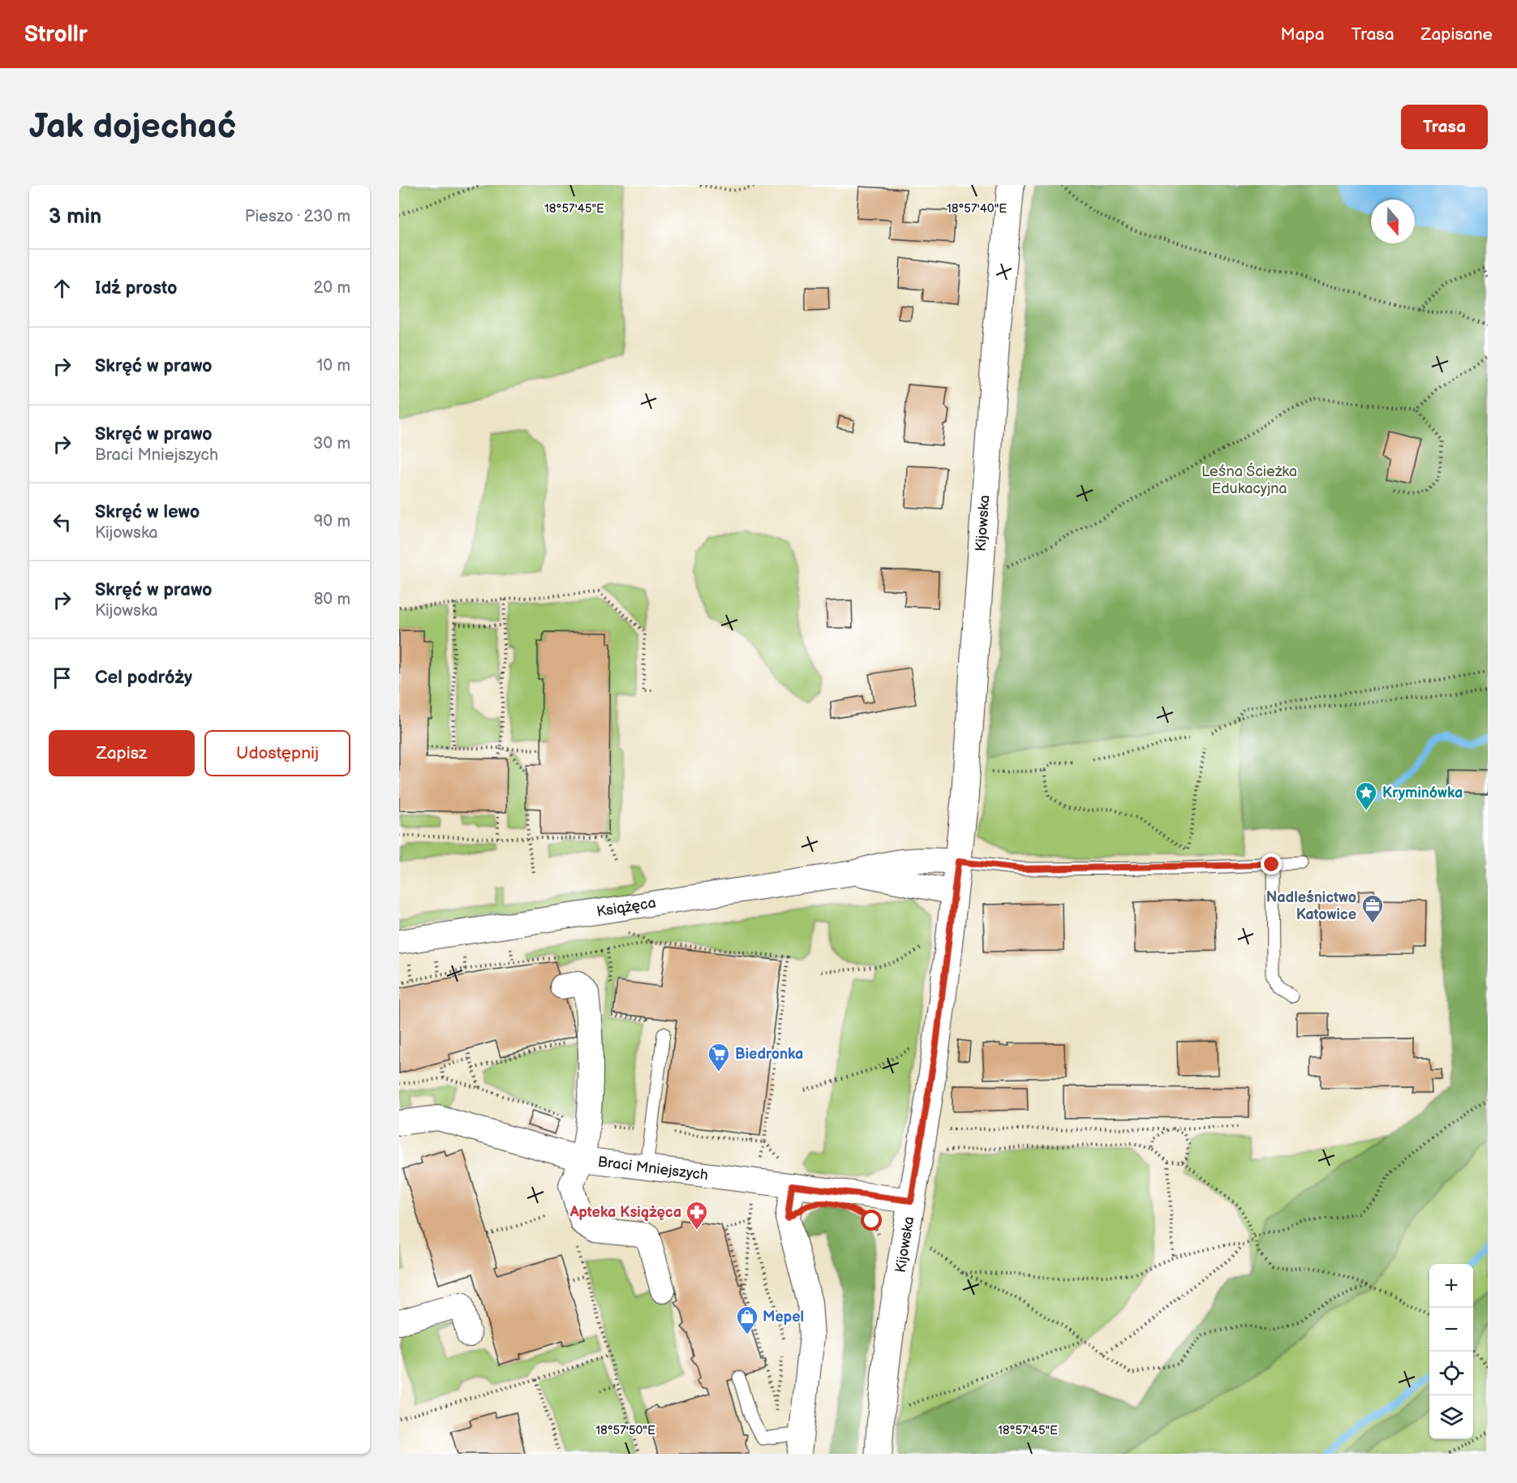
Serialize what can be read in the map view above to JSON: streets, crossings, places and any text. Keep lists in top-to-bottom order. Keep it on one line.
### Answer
{"streets":{"street":["Kijowska","Książęca","Braci Mniejszych"]},"crossings":[["Kijowska","Braci Mniejszych"]],"parks":["Leśna Ścieżka Edukacyjna"],"places":{"place":["Kryminówka"],"office":["Nadleśnictwo Katowice"],"supermarket":["Biedronka"],"pharmacy":["Apteka Książęca"],"shop":["Mepel"]},"north":"bottom","page":{"header":"Strollr","nav":["Mapa","Trasa","Zapisane"],"buttons":["Trasa",["Zapisz","Udostępnij"]],"title":"Jak dojechać","heading":["3 min","Pieszo · 230 m"],"list":[["Idź prosto","20 m"],["Skręć w prawo","10 m"],["Skręć w prawo","Braci Mniejszych","30 m"],["Skręć w lewo","Kijowska","90 m"],["Skręć w prawo","Kijowska","80 m"],"Cel podróży"],"map_buttons":["+","−"]},"coordinates":["18°57'45\"E","18°57'40\"E","18°57'50\"E"]}
